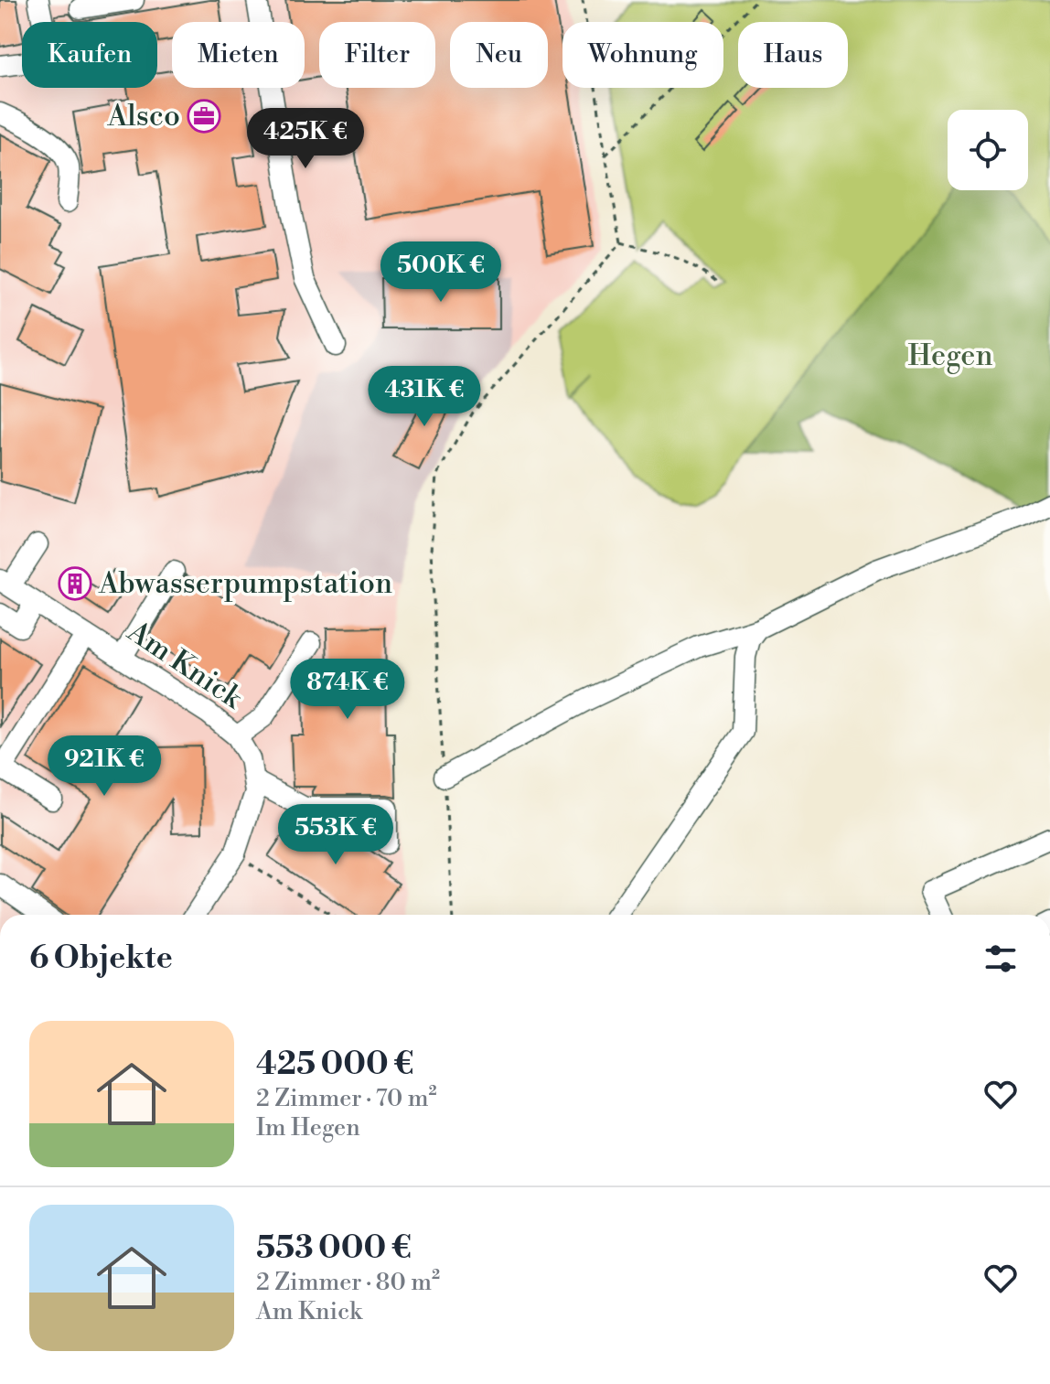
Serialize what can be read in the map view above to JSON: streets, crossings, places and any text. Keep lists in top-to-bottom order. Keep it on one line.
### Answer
{"streets":{"street":["Am Knick"]},"parks":["Hegen"],"places":{"office":["Alsco"],"building":["Abwasserpumpstation"]},"page":{"chip":["Kaufen","Mieten","Filter","Neu","Wohnung","Haus"],"price":["425K €","500K €","431K €","874K €","921K €","553K €"],"heading":"6 Objekte","list":[{"name":"425 000 €","note":"2 Zimmer · 70 m² · Im Hegen"},{"name":"553 000 €","note":"2 Zimmer · 80 m² · Am Knick"}]}}
